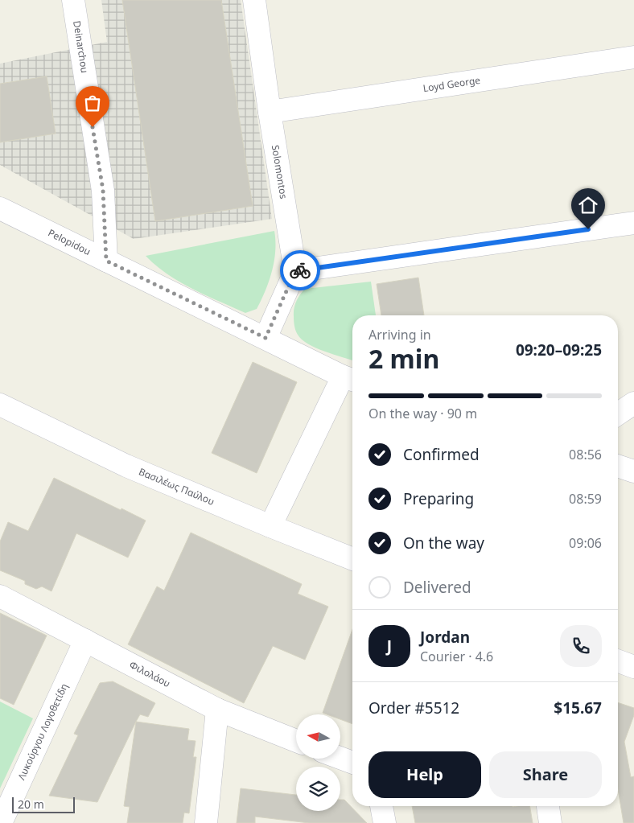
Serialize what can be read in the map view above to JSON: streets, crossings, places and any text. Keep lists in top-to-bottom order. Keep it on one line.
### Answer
{"streets":{"street":["Deinarchou","Loyd George","Solomontos","Pelopidou","Βασιλέως Παύλου","Φιλολάου","Λυκούργου Λογοθετίδη"]},"crossings":[["Deinarchou","Pelopidou"],["Loyd George","Solomontos"],["Φιλολάου","Λυκούργου Λογοθετίδη"]],"scale_bar":"20 m","north":"left","page":{"heading":["2 min","Arriving in","09:20–09:25"],"panel":["Jordan","Courier · 4.6","Order #5512","$15.67"],"bar":"On the way · 90 m","list":[["Confirmed","08:56"],["Preparing","08:59"],["On the way","09:06"],"Delivered"],"round":"J","buttons":["Help","Share"],"scale":"20 m"}}
